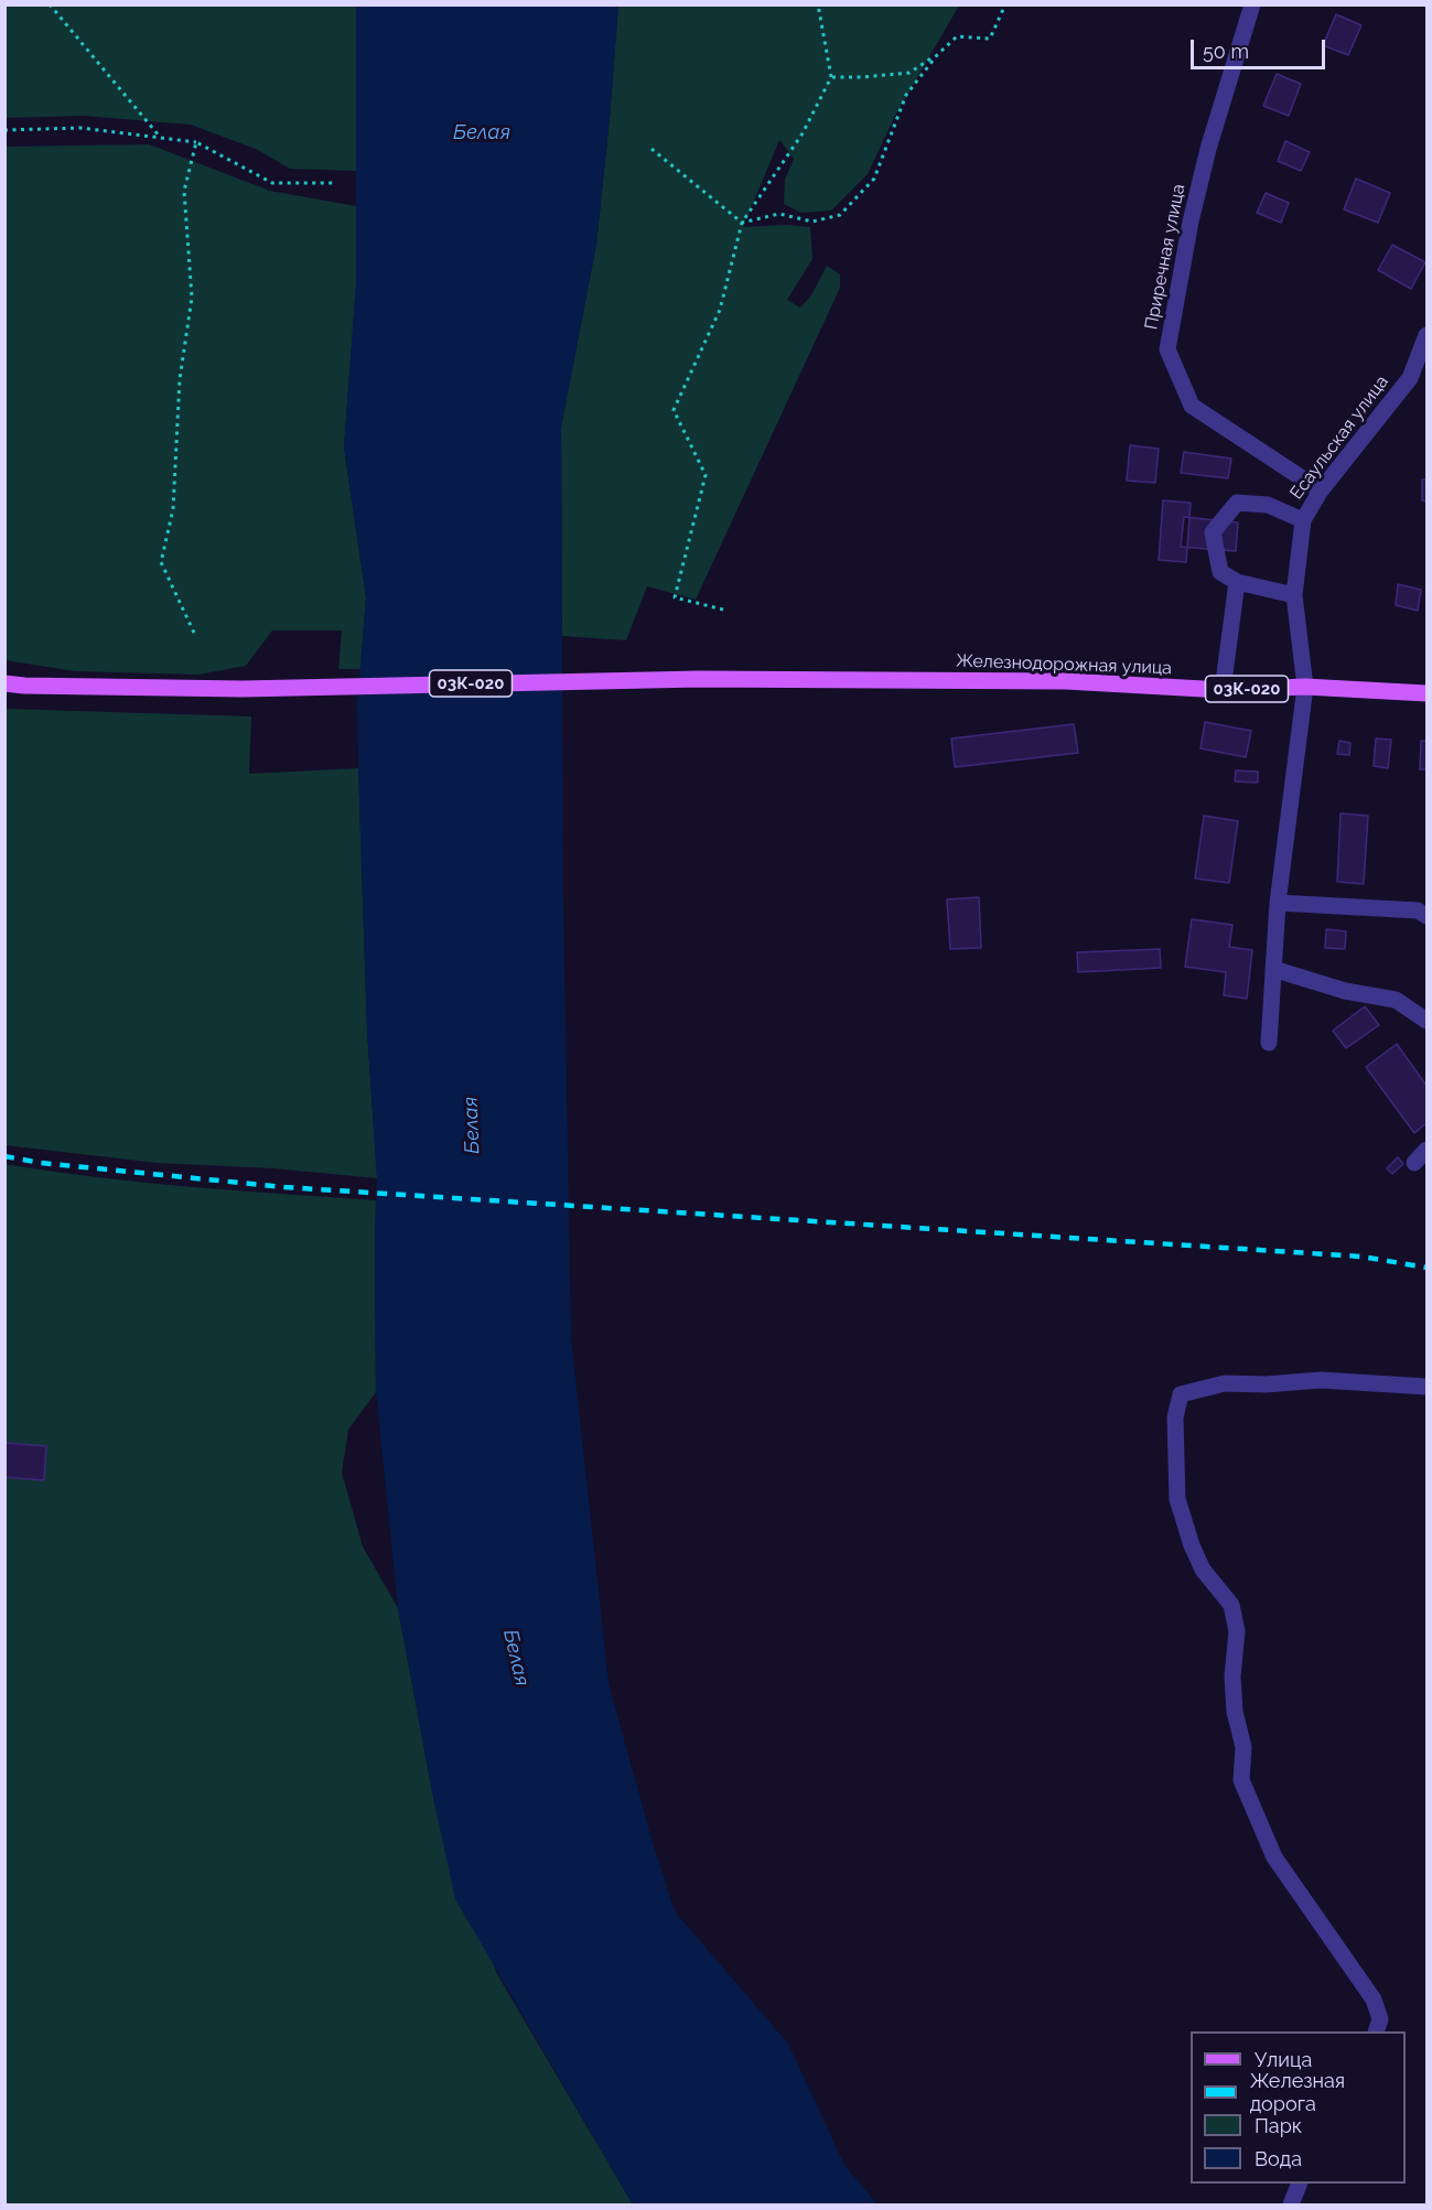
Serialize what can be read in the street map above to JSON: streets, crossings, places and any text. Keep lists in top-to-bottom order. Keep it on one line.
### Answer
{"streets":{"main road":["Железнодорожная улица","03К-020"],"street":["Приречная улица","Есаульская улица"]},"crossings":[["Приречная улица","Есаульская улица"],["Есаульская улица","Железнодорожная улица"]],"water":["Белая"],"legend":["Улица","Железная дорога","Парк","Вода"],"scale_bar":"50 m"}
